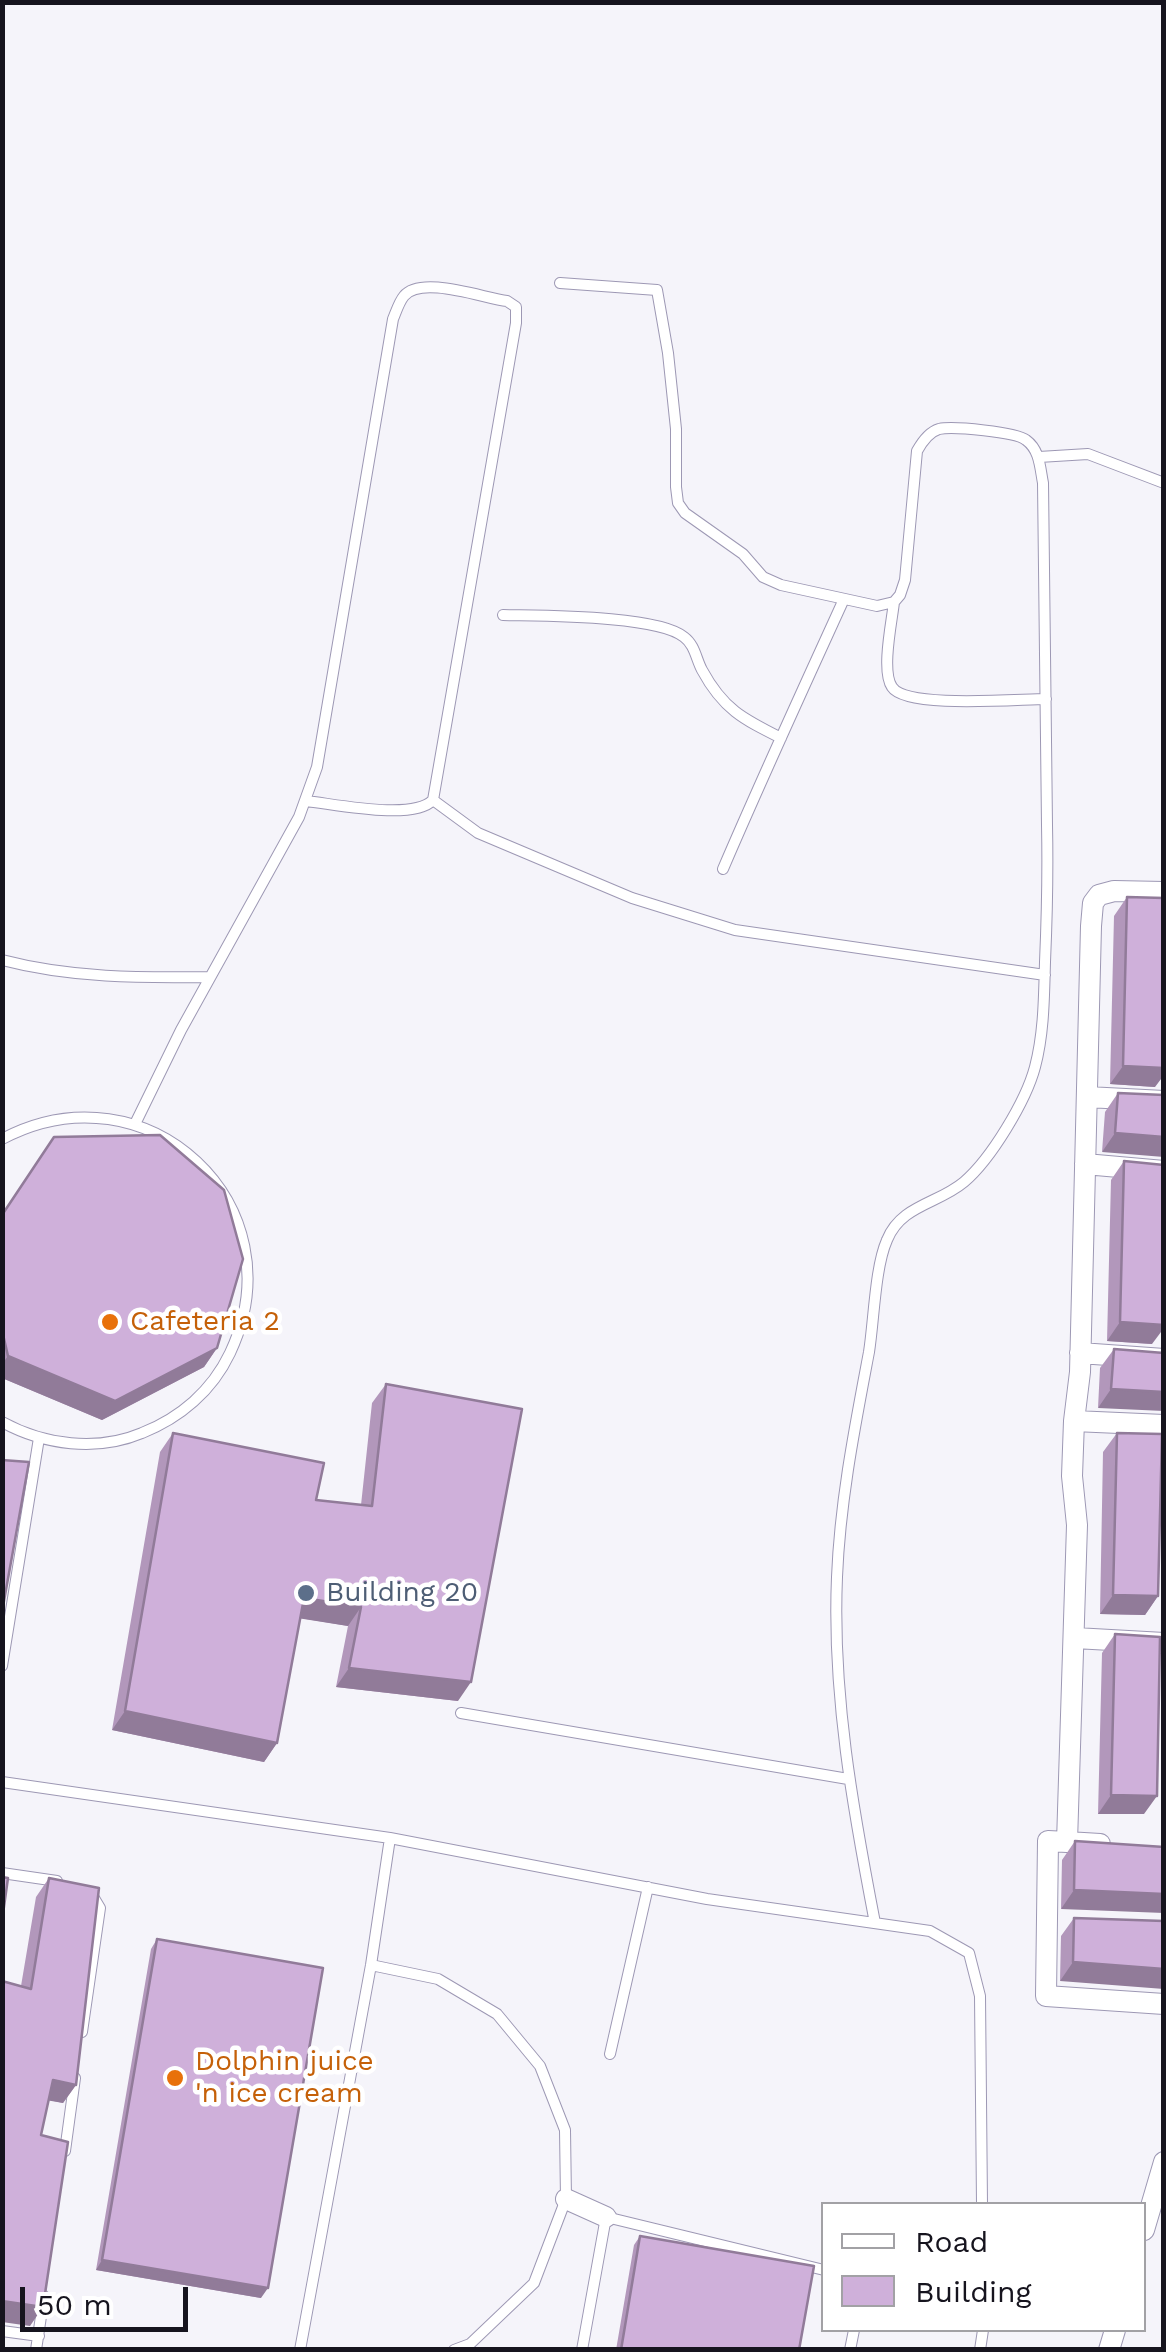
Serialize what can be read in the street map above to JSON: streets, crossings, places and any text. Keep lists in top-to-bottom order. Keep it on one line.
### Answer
{"places":["Cafeteria 2","Building 20","Dolphin juice 'n ice cream"],"legend":["Road","Building"],"scale_bar":"50 m"}
